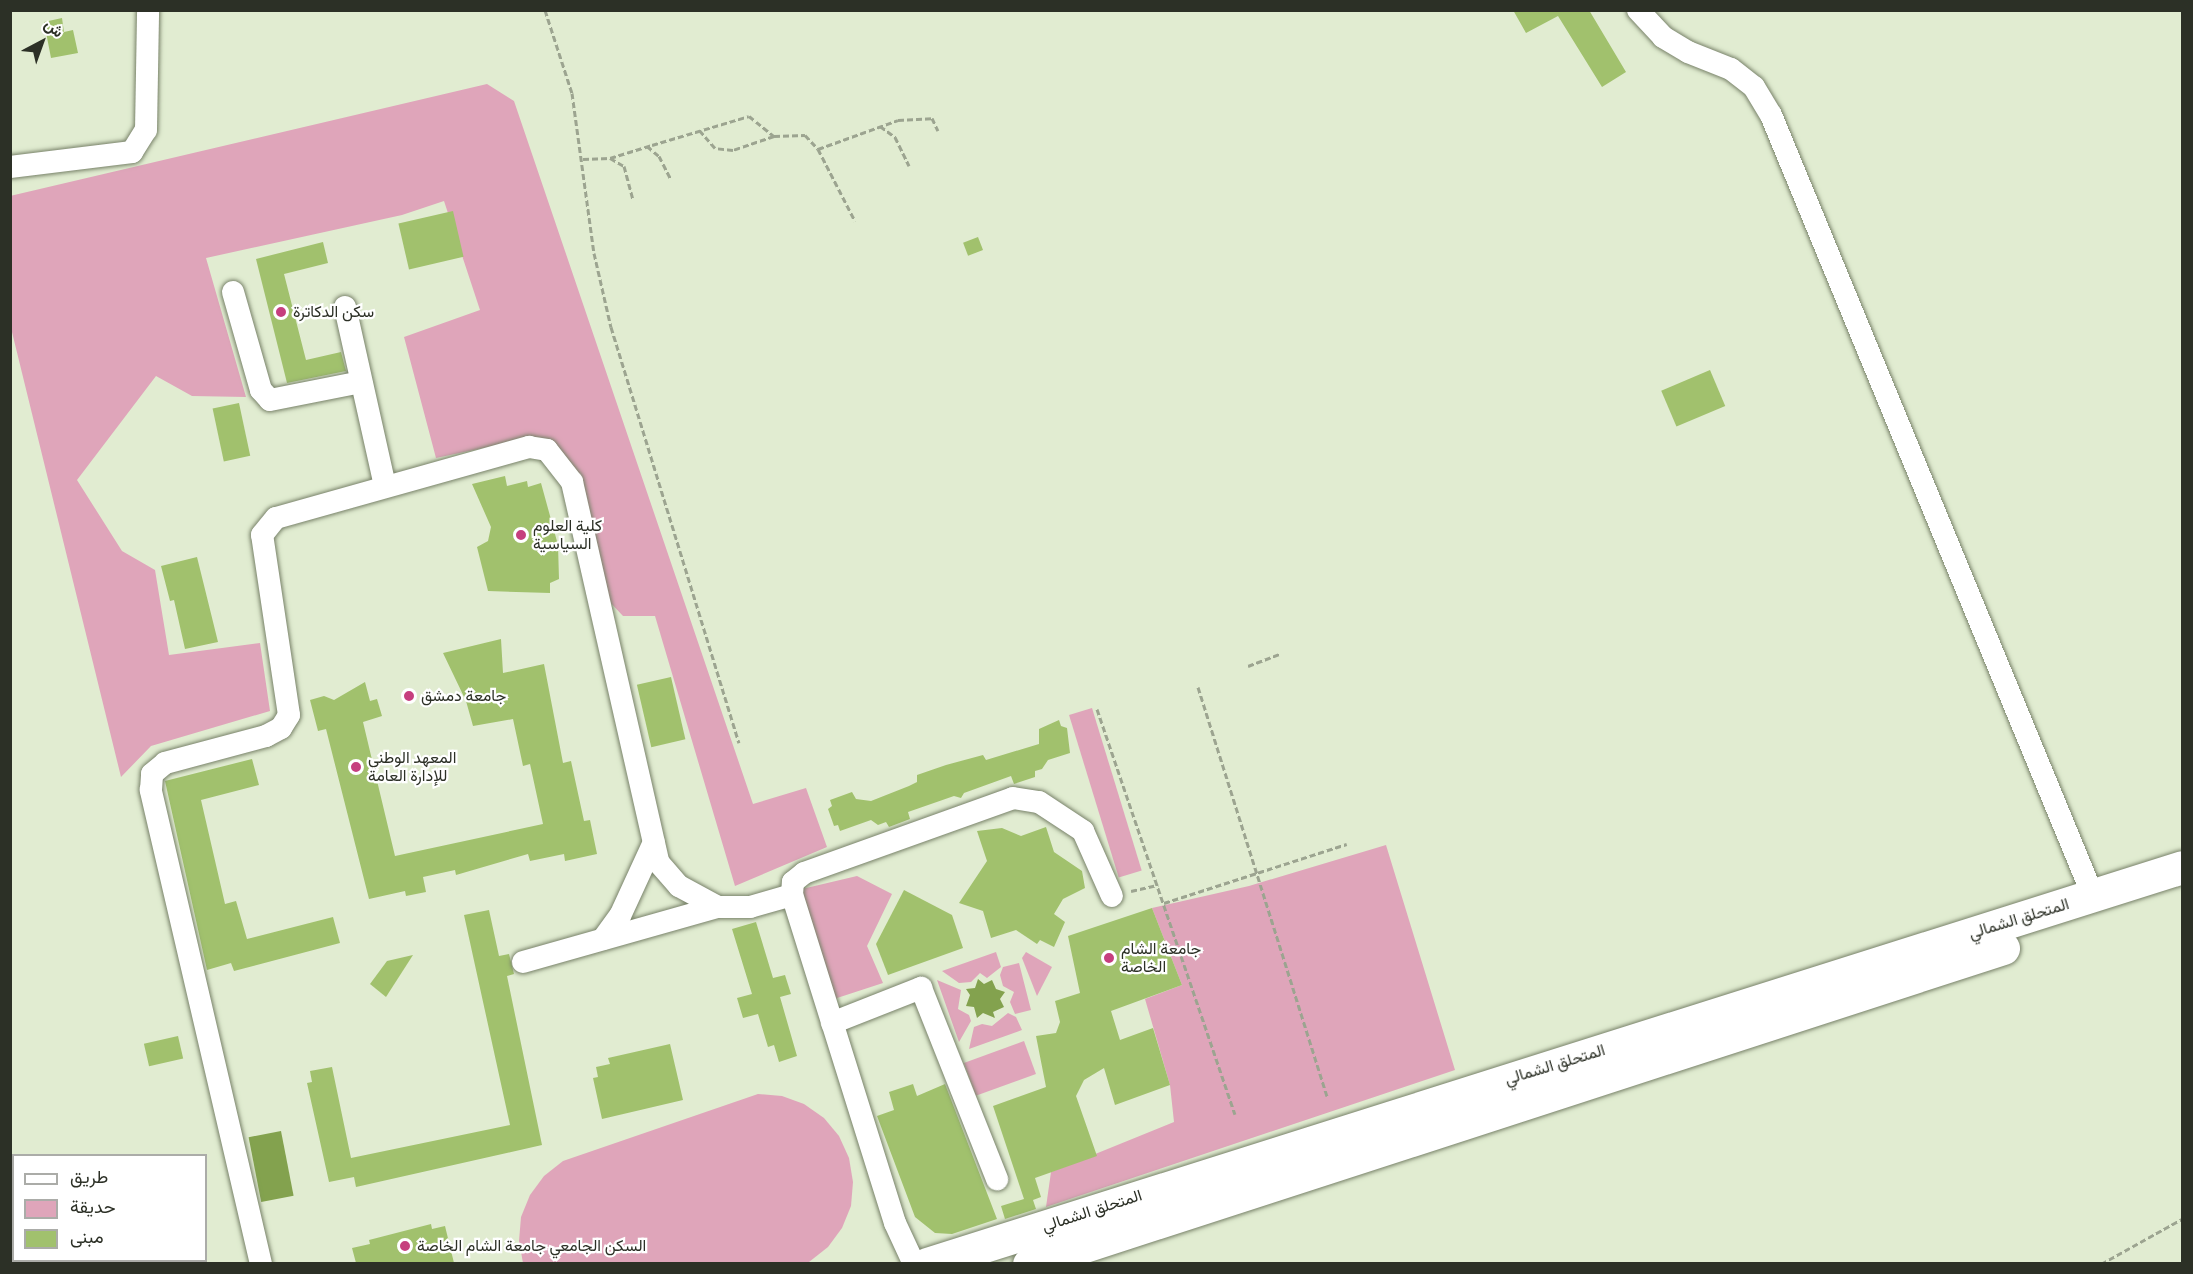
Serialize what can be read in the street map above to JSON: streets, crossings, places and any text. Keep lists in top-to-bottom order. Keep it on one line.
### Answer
{"streets":{"highway":["المتحلق الشمالي"]},"places":["سكن الدكاترة","كلية العلوم السياسية","جامعة دمشق","المعهد الوطني للإدارة العامة","جامعة الشام الخاصة","السكن الجامعي جامعة الشام الخاصة"],"legend":["طريق","حديقة","مبنى"],"north":"top right"}
